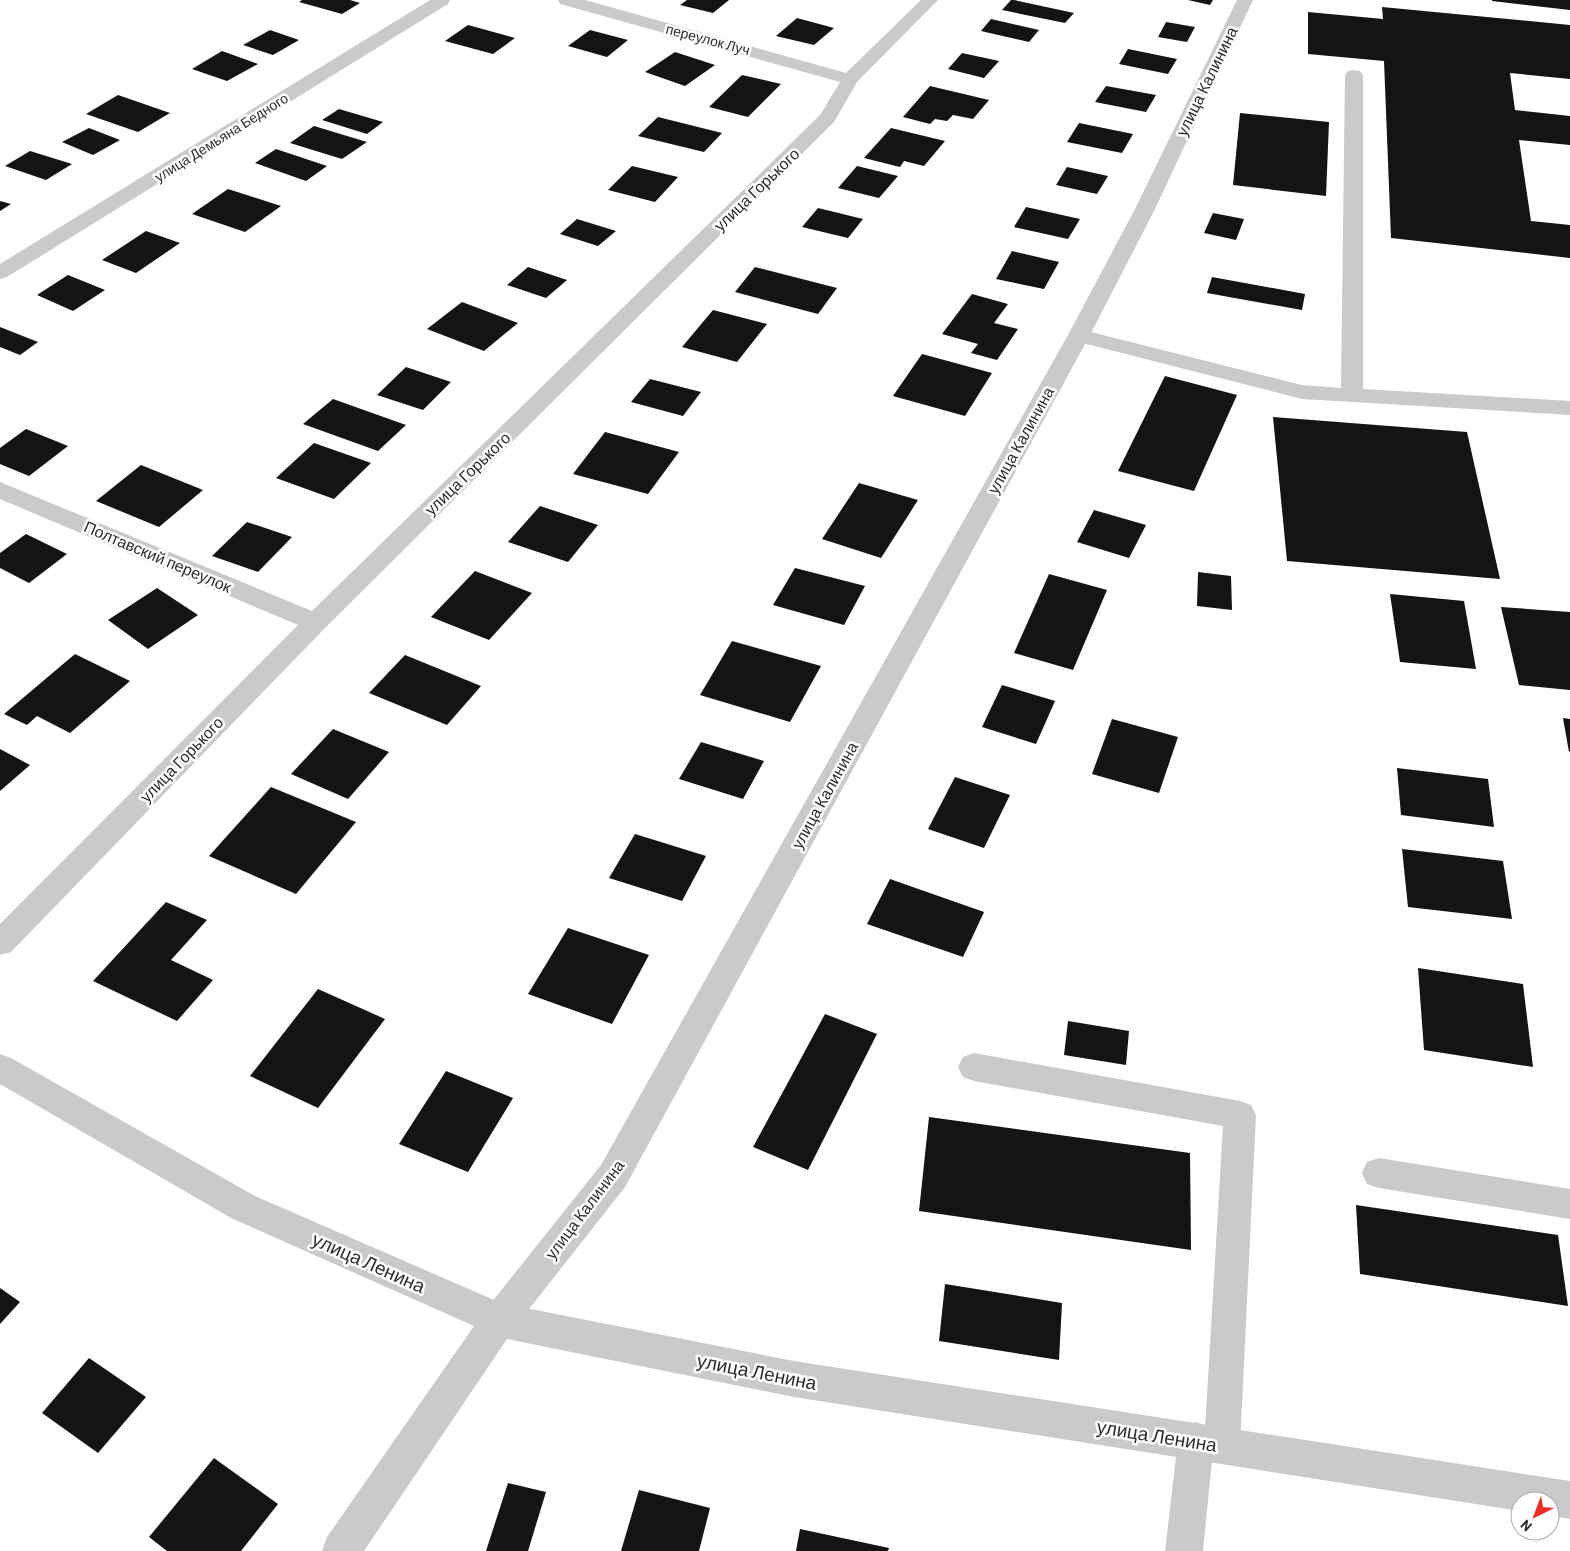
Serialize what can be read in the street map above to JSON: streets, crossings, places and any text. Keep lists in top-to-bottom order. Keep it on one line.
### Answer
{"streets":{"street":["переулок Луч","улица Калинина","улица Демьяна Бедного","улица Горького","Полтавский переулок","улица Ленина"]},"crossings":[["переулок Луч","улица Горького"],["улица Калинина","улица Ленина"],["улица Горького","Полтавский переулок"]],"north":"bottom left"}
